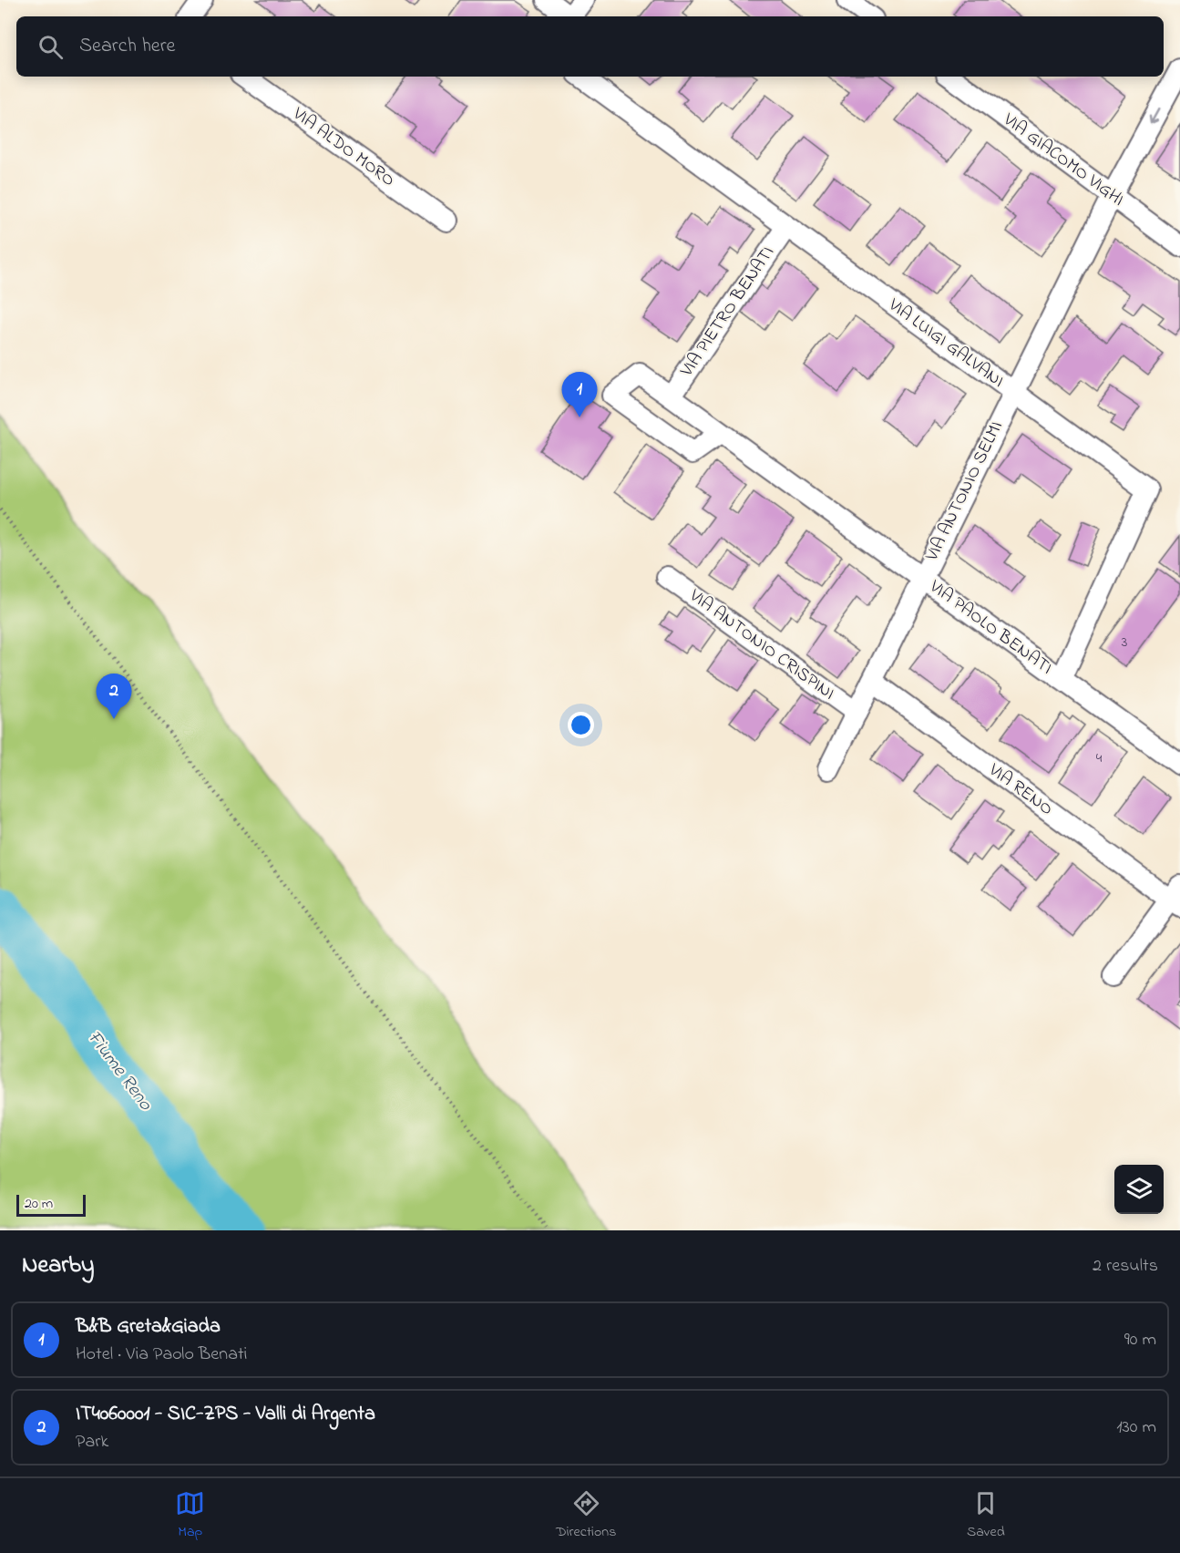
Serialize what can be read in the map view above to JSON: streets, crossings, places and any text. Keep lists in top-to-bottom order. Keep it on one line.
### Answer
{"streets":{"street":["VIA ALDO MORO","VIA GIACOMO VIGHI","VIA PIETRO BENATI","VIA LUIGI GALVANI","VIA ANTONIO SELMI","VIA PAOLO BENATI","VIA ANTONIO CRISPINI","VIA RENO"]},"crossings":[["VIA GIACOMO VIGHI","VIA ANTONIO SELMI"],["VIA PIETRO BENATI","VIA LUIGI GALVANI"],["VIA PIETRO BENATI","VIA PAOLO BENATI"],["VIA LUIGI GALVANI","VIA ANTONIO SELMI"],["VIA LUIGI GALVANI","VIA PAOLO BENATI"],["VIA ANTONIO SELMI","VIA PAOLO BENATI"],["VIA ANTONIO SELMI","VIA ANTONIO CRISPINI"],["VIA ANTONIO SELMI","VIA RENO"]],"water":["Fiume Reno"],"house_numbers":["3","4"],"scale_bar":"20 m","page":{"search":"Search here","pins":["1","2"],"scale":"20 m","heading":["Nearby","2 results"],"list":[{"mark":"1","name":"B&B Greta&Giada","note":"Hotel · Via Paolo Benati","value":"90 m"},{"mark":"2","name":"IT4060001 - SIC-ZPS - Valli di Argenta","note":"Park","value":"130 m"}],"nav":["Map","Directions","Saved"]}}
